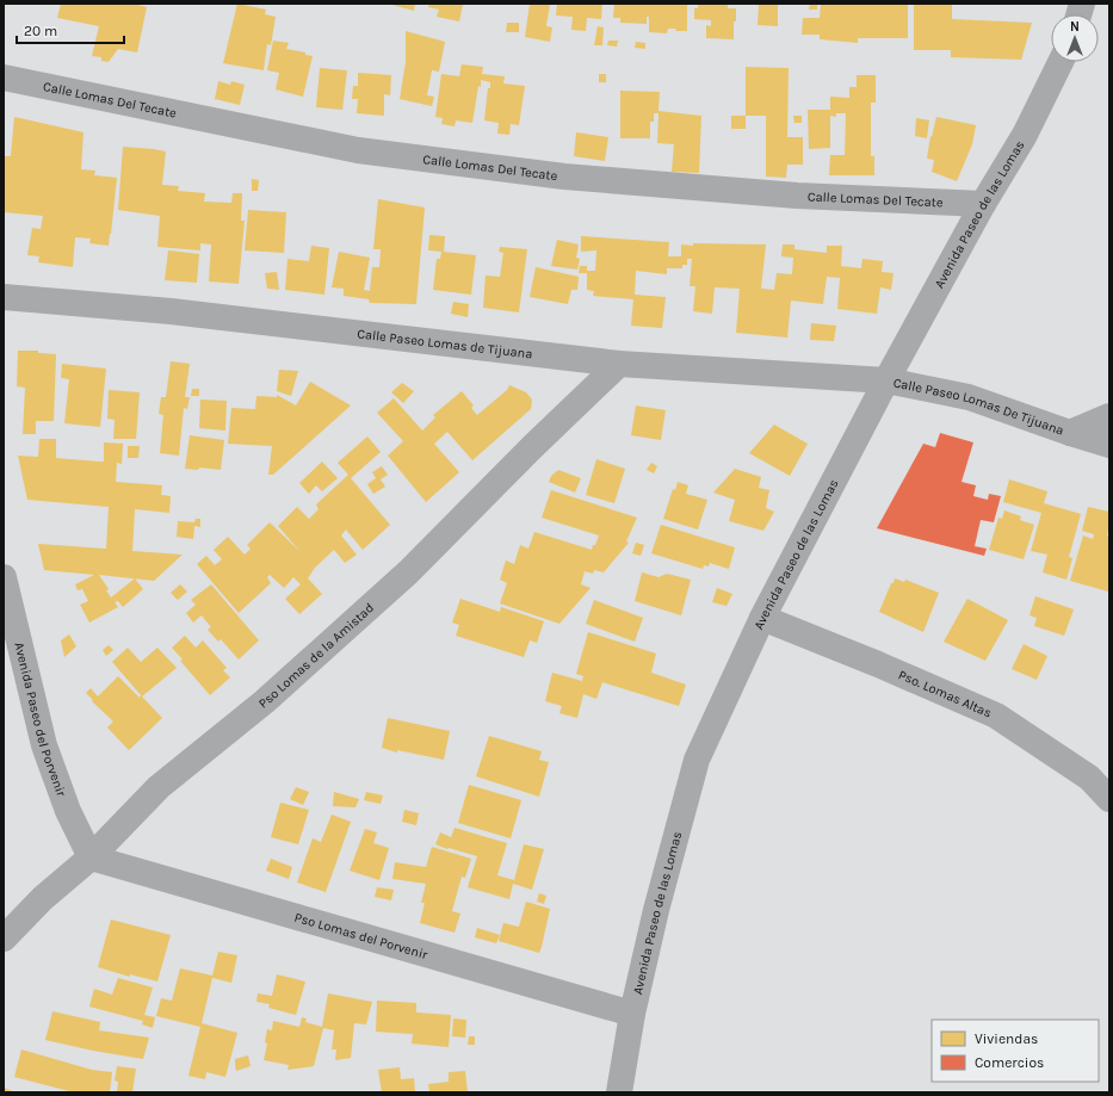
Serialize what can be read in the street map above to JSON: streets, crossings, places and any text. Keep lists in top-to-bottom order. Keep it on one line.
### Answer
{"streets":{"street":["Calle Lomas Del Tecate","Avenida Paseo de las Lomas","Calle Paseo Lomas de Tijuana","Calle Paseo Lomas De Tijuana","Pso Lomas de la Amistad","Pso. Lomas Altas","Avenida Paseo del Porvenir","Pso Lomas del Porvenir"]},"crossings":[["Calle Lomas Del Tecate","Avenida Paseo de las Lomas"],["Avenida Paseo de las Lomas","Calle Paseo Lomas de Tijuana"],["Avenida Paseo de las Lomas","Calle Paseo Lomas De Tijuana"],["Avenida Paseo de las Lomas","Pso. Lomas Altas"],["Avenida Paseo de las Lomas","Pso Lomas del Porvenir"],["Calle Paseo Lomas de Tijuana","Calle Paseo Lomas De Tijuana"],["Calle Paseo Lomas de Tijuana","Pso Lomas de la Amistad"],["Pso Lomas de la Amistad","Avenida Paseo del Porvenir"],["Pso Lomas de la Amistad","Pso Lomas del Porvenir"],["Avenida Paseo del Porvenir","Pso Lomas del Porvenir"]],"legend":["Viviendas","Comercios"],"scale_bar":"20 m","north":"top"}
